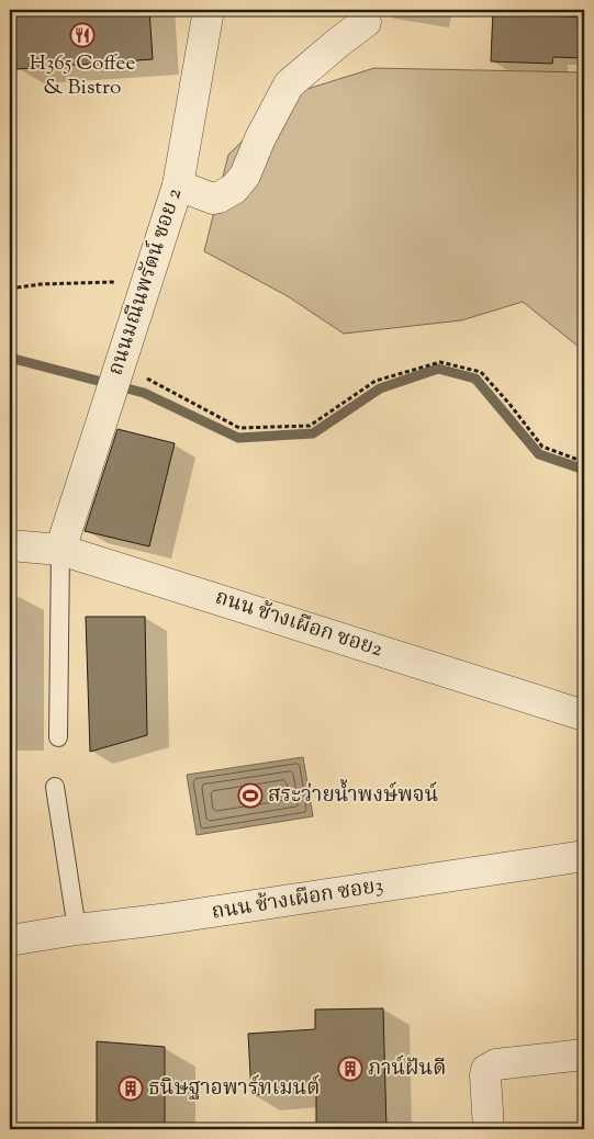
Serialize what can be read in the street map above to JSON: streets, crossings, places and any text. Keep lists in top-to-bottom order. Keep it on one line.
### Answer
{"streets":{"street":["ถนนมณีนพรัตน์ ซอย 2","ถนน ช้างเผือก ซอย2","ถนน ช้างเผือก ซอย3"]},"crossings":[["ถนนมณีนพรัตน์ ซอย 2","ถนน ช้างเผือก ซอย2"]],"places":{"restaurant":["H365 Coffee & Bistro"],"sports":["สระว่ายน้ำพงษ์พจน์"],"building":["ภาน์ฝันดี","ธนิษฐาอพาร์ทเมนต์"]}}
